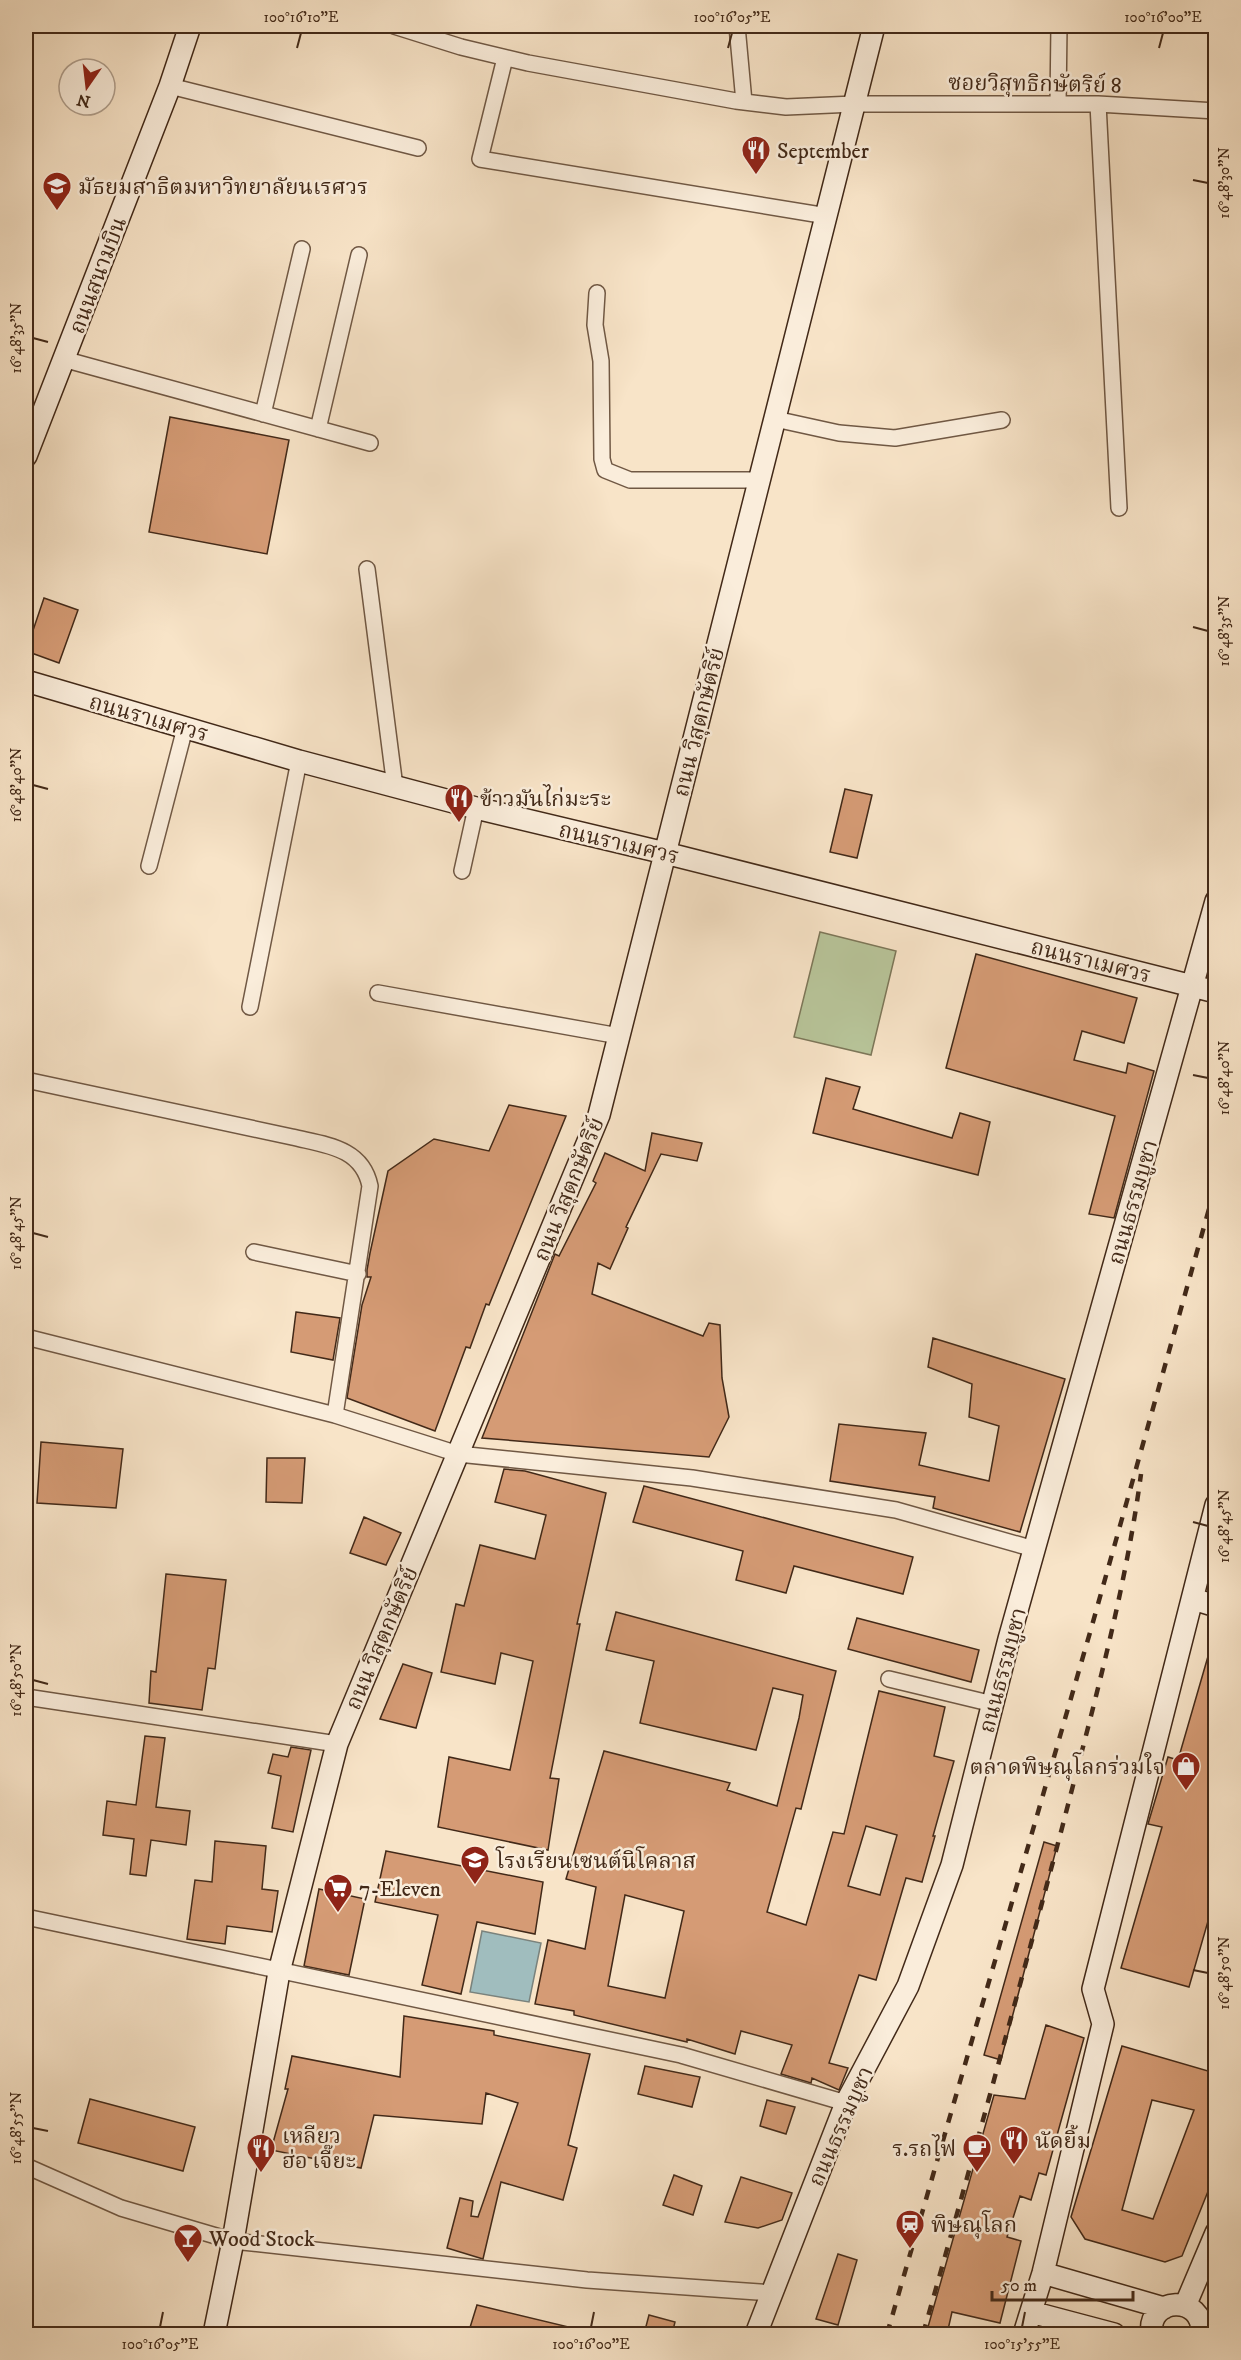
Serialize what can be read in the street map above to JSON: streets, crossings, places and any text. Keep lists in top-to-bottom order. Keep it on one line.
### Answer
{"streets":{"street":["ซอยวิสุทธิกษัตริย์ 8","ถนนสนามบิน","ถนนราเมศวร","ถนน วิสุตกษัตริย์","ถนนธรรมบูชา"]},"crossings":[["ซอยวิสุทธิกษัตริย์ 8","ถนน วิสุตกษัตริย์"],["ถนนราเมศวร","ถนน วิสุตกษัตริย์"],["ถนนราเมศวร","ถนนธรรมบูชา"]],"places":{"restaurant":["September","ข้าวมันไก่มะระ","นัดยิ้ม","เหลียว ฮ่อ เจี๊ยะ"],"school or university":["มัธยมสาธิตมหาวิทยาลัยนเรศวร","โรงเรียนเซนต์นิโคลาส"],"shop":["ตลาดพิษณุโลกร่วมใจ"],"supermarket":["7-Eleven"],"cafe":["ร.รถไฟ"],"station":["พิษณุโลก"],"bar":["Wood Stock"]},"scale_bar":"50 m","north":"bottom","coordinates":["100°16'10\"E","100°16'05\"E","100°16'00\"E","16°48'30\"N","16°48'35\"N","16°48'40\"N","16°48'45\"N","16°48'50\"N","16°48'55\"N","100°15'55\"E"]}
